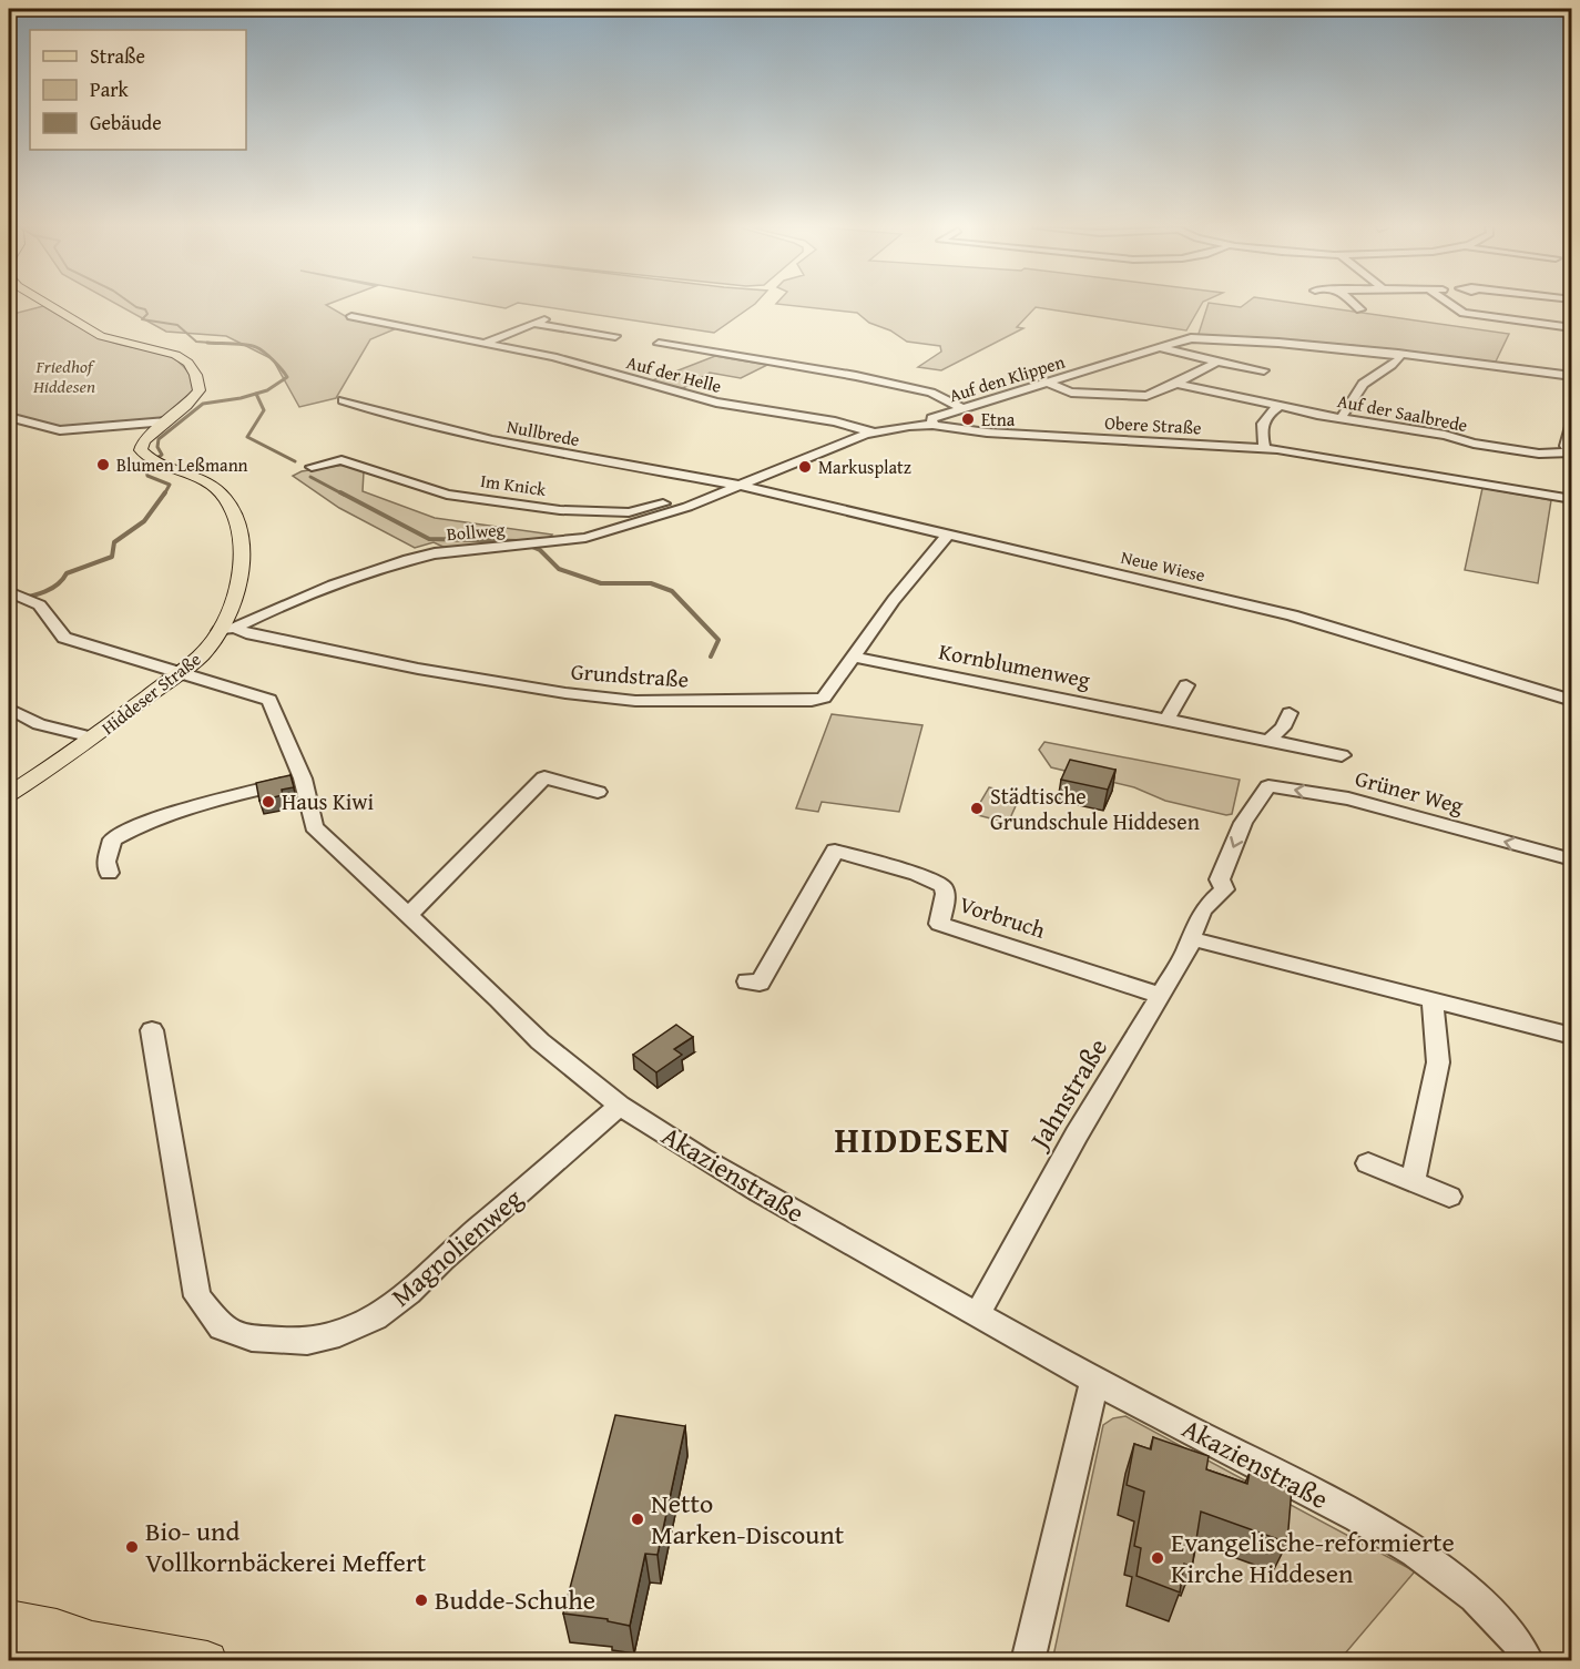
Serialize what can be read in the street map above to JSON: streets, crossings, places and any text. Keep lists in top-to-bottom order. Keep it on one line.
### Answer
{"streets":{"main road":["Hiddeser Straße"],"street":["Auf der Helle","Auf den Klippen","Auf der Saalbrede","Obere Straße","Nullbrede","Im Knick","Bollweg","Neue Wiese","Kornblumenweg","Grundstraße","Grüner Weg","Vorbruch","Jahnstraße","Akazienstraße","Magnolienweg"]},"crossings":[["Auf der Helle","Obere Straße"],["Auf den Klippen","Obere Straße"],["Obere Straße","Nullbrede"],["Obere Straße","Bollweg"],["Obere Straße","Neue Wiese"],["Nullbrede","Bollweg"],["Nullbrede","Neue Wiese"],["Im Knick","Bollweg"],["Bollweg","Neue Wiese"],["Bollweg","Grundstraße"],["Bollweg","Hiddeser Straße"],["Neue Wiese","Grundstraße"],["Kornblumenweg","Grundstraße"],["Grundstraße","Hiddeser Straße"],["Hiddeser Straße","Akazienstraße"],["Grüner Weg","Jahnstraße"],["Vorbruch","Jahnstraße"],["Jahnstraße","Akazienstraße"],["Akazienstraße","Magnolienweg"]],"one_way":["Grüner Weg"],"districts":["HIDDESEN"],"parks":["Friedhof Hiddesen"],"places":["Etna","Blumen Leßmann","Markusplatz","Haus Kiwi","Städtische Grundschule Hiddesen","Netto Marken-Discount","Bio- und Vollkornbäckerei Meffert","Evangelische-reformierte Kirche Hiddesen","Budde-Schuhe"],"legend":["Straße","Park","Gebäude"]}
